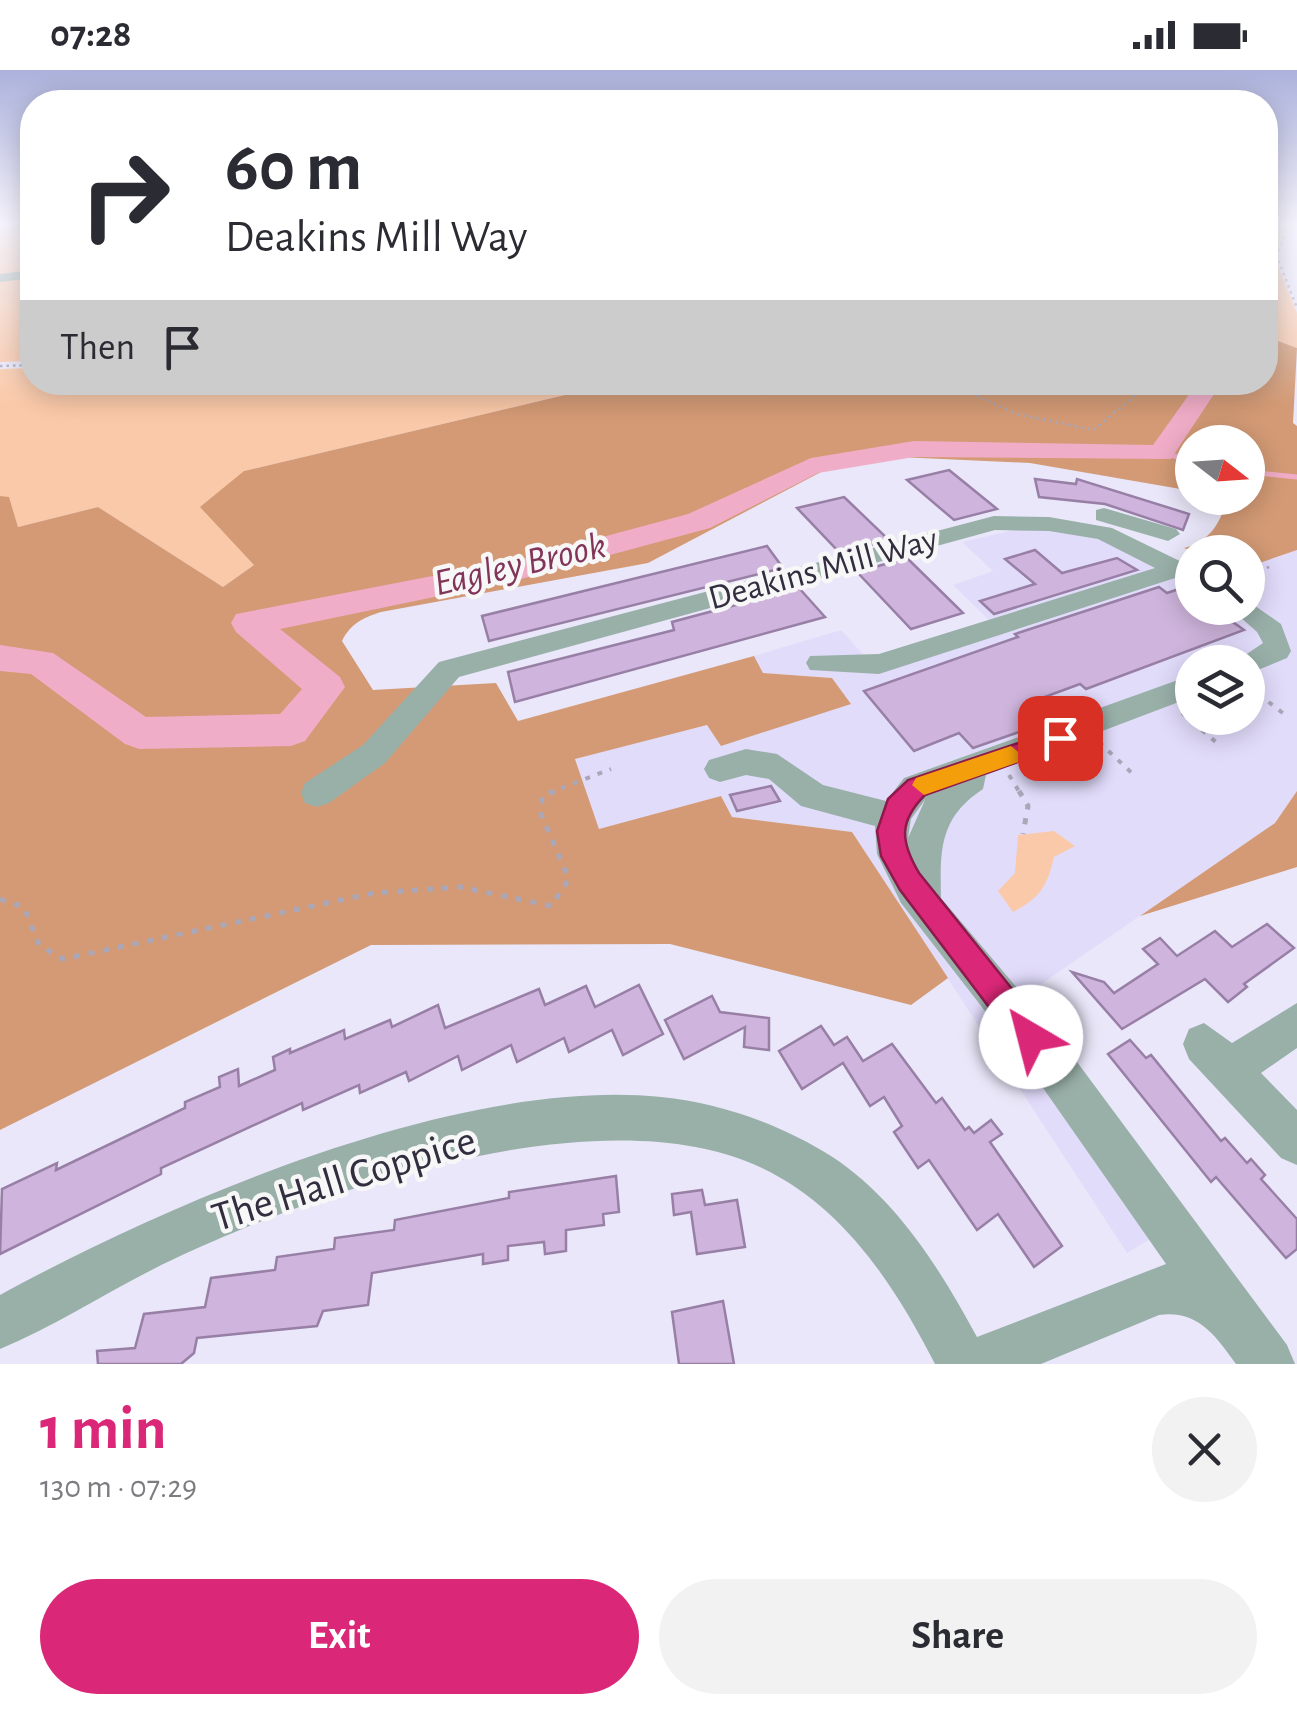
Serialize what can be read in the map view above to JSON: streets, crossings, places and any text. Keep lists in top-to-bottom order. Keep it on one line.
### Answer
{"streets":{"street":["Deakins Mill Way","The Hall Coppice"]},"water":["Eagley Brook"],"north":"right","page":{"status":"07:28","turn":["60 m","Deakins Mill Way"],"then":"Then","heading":["1 min","130 m · 07:29"],"buttons":["Exit","Share"]}}
